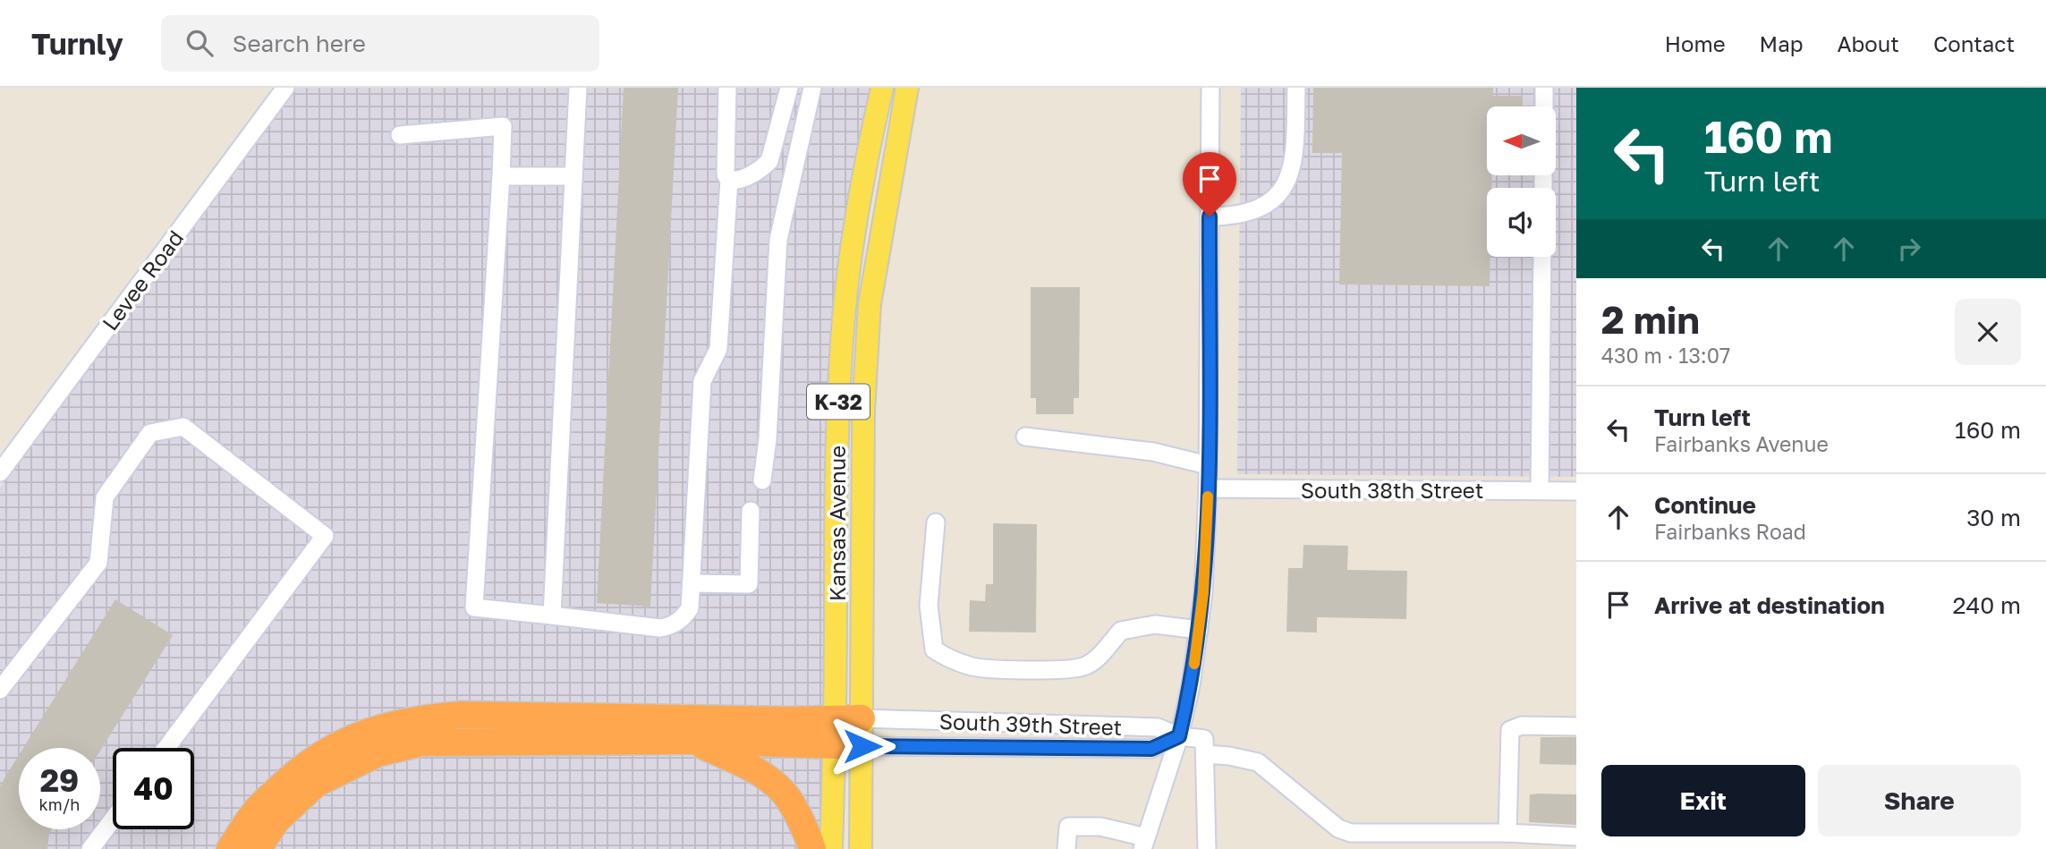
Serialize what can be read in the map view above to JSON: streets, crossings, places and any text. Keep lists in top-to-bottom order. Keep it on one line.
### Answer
{"streets":{"main road":["K-32","Kansas Avenue"],"street":["Levee Road","South 38th Street","South 39th Street"]},"crossings":[["Kansas Avenue","South 39th Street"]],"north":"left","page":{"header":"Turnly","search":"Search here","nav":["Home","Map","About","Contact"],"turn":["160 m","Turn left"],"heading":["2 min","430 m · 13:07"],"list":[{"name":"Turn left","note":"Fairbanks Avenue","value":"160 m"},{"name":"Continue","note":"Fairbanks Road","value":"30 m"},{"name":"Arrive at destination","value":"240 m"}],"speed":"29 km/h","limit":"40","buttons":["Exit","Share"]}}
